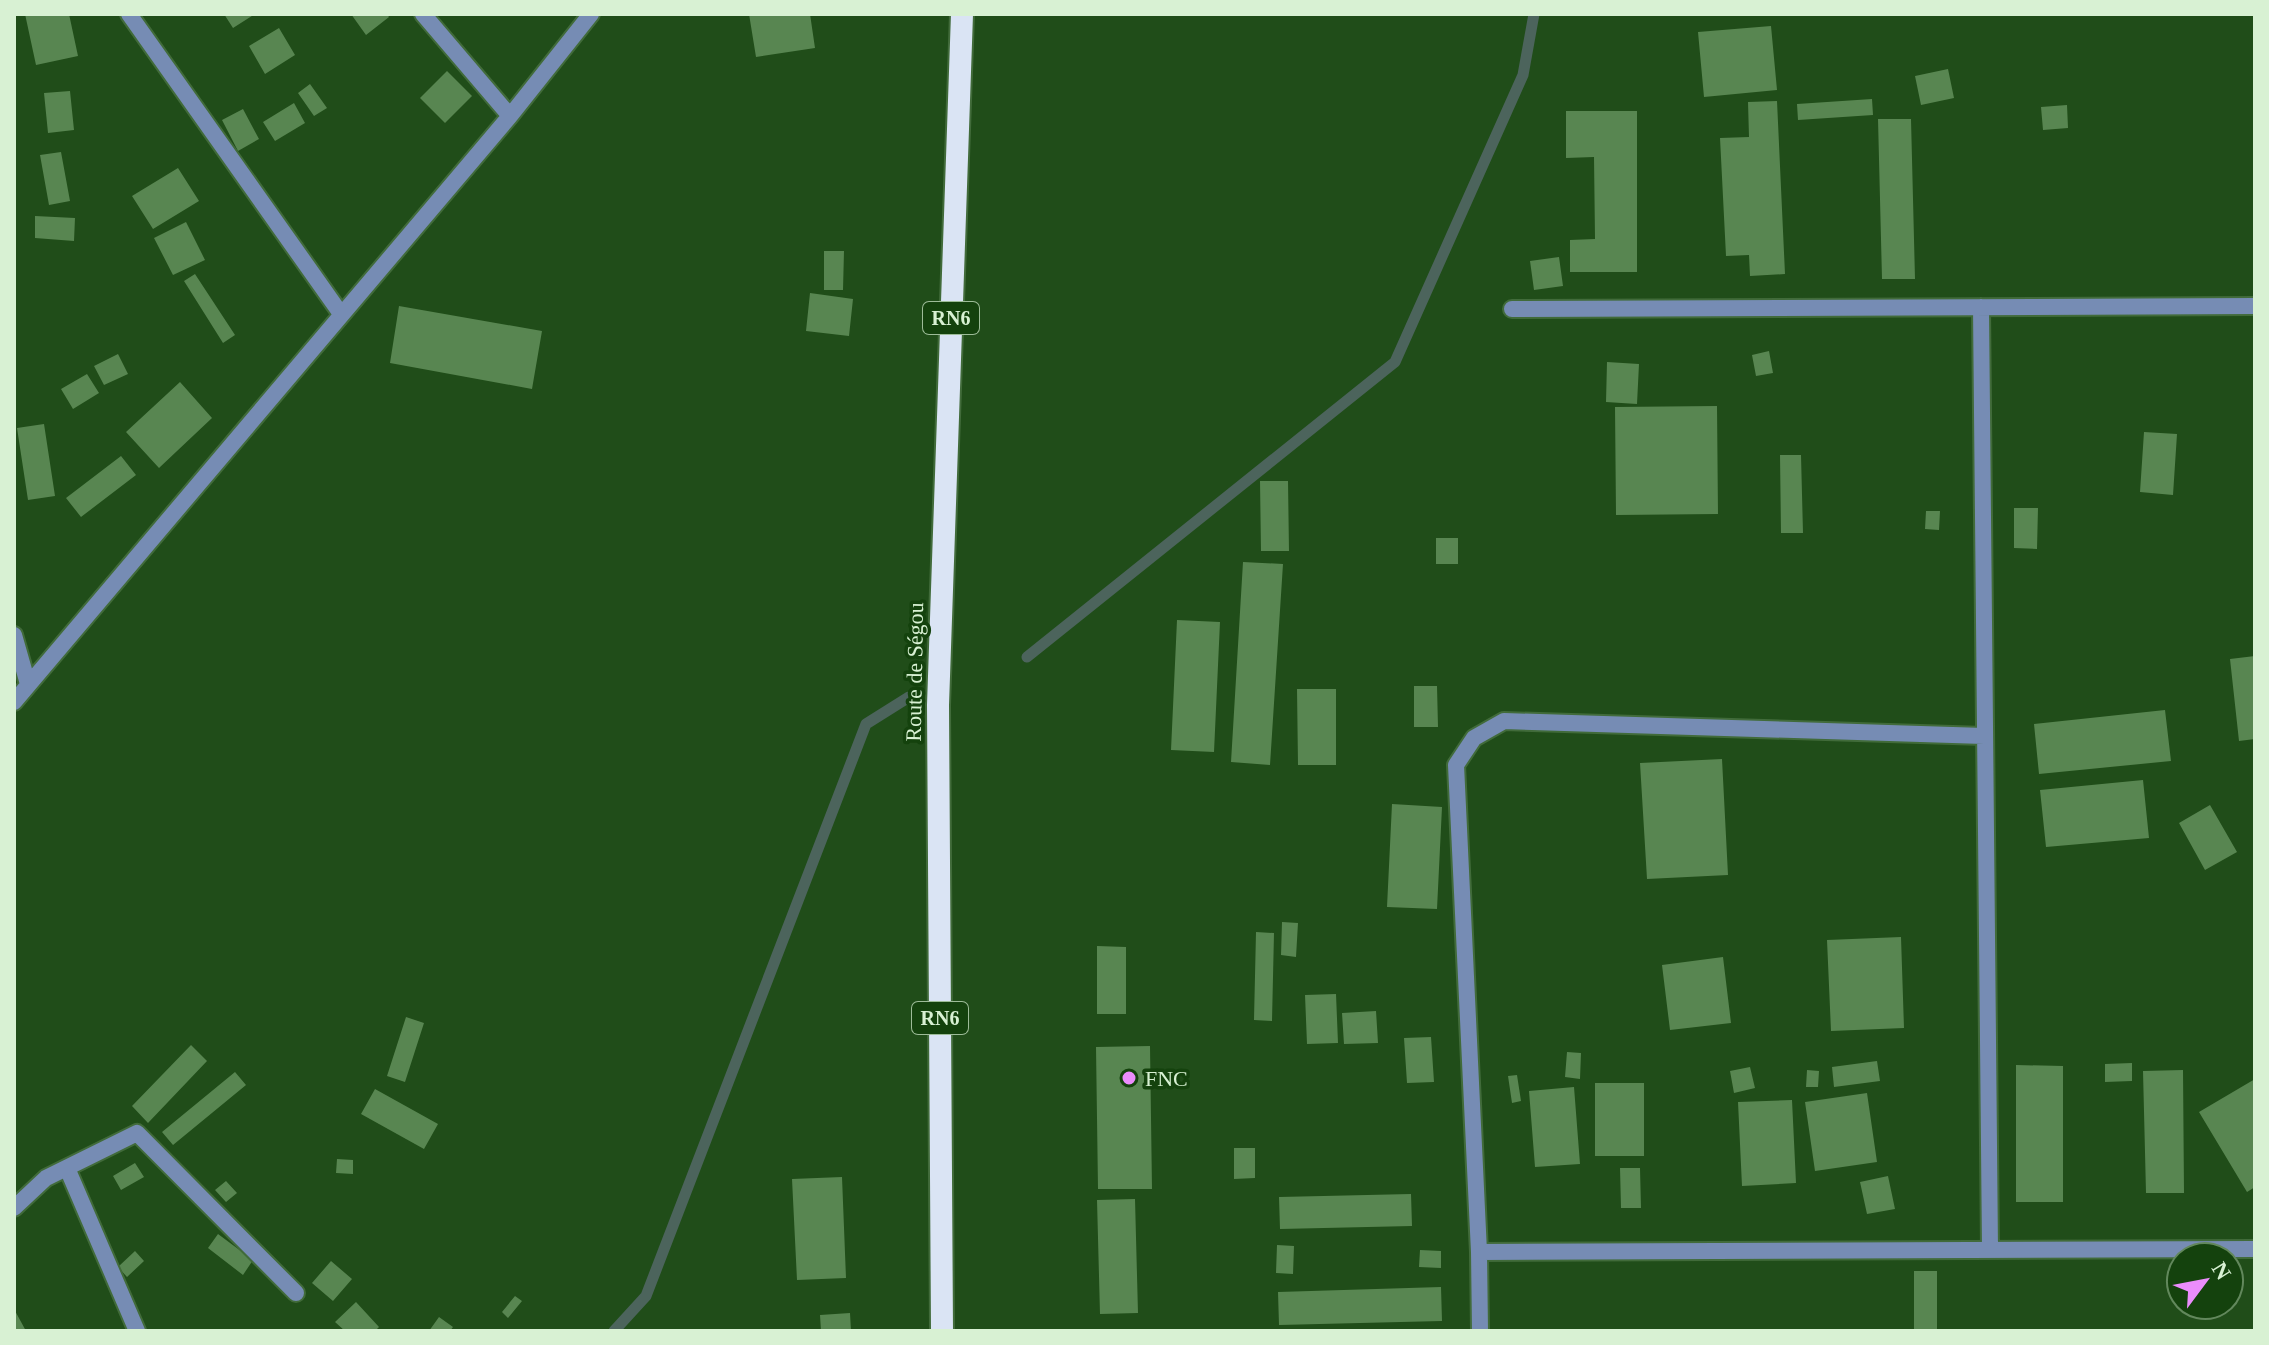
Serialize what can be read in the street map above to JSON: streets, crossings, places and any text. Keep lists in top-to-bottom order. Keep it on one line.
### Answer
{"streets":{"highway":["RN6","Route de Ségou"]},"places":["FNC"],"north":"top right"}
